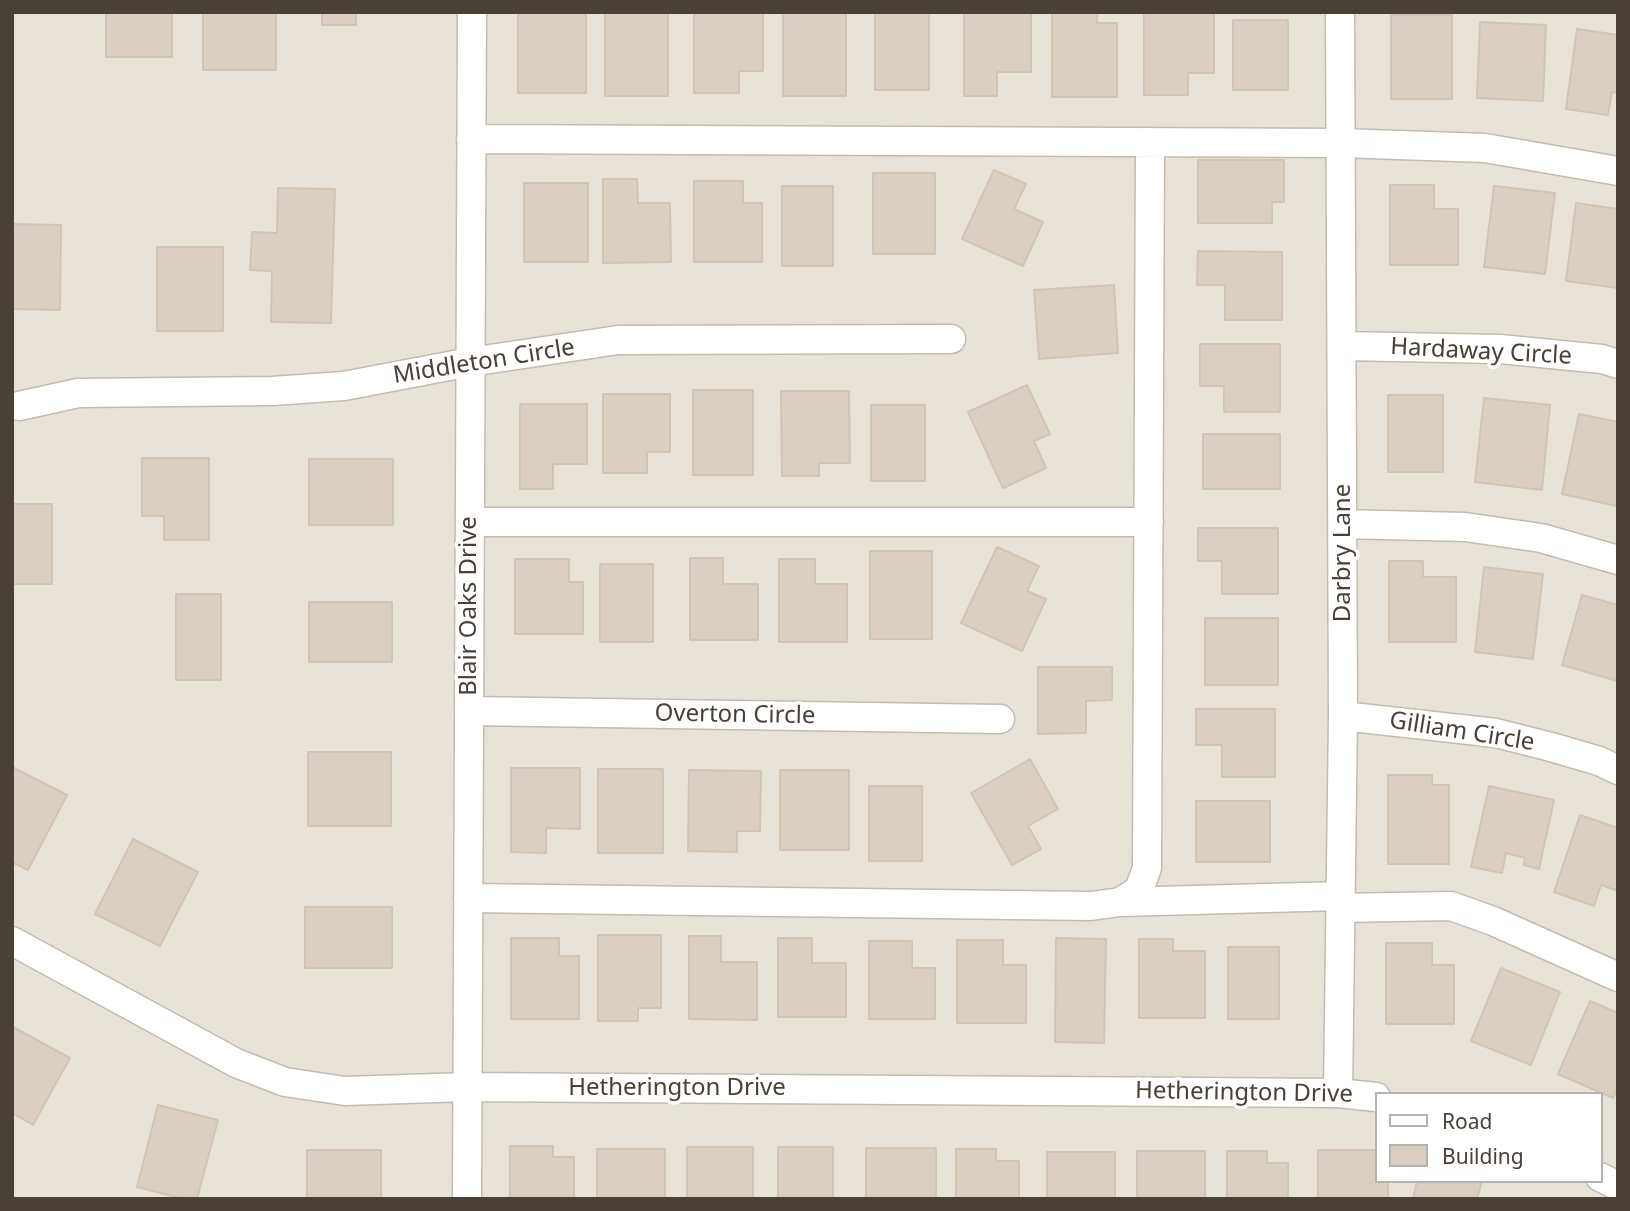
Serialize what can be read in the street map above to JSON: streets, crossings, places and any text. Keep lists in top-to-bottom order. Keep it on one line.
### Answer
{"streets":{"street":["Hardaway Circle","Middleton Circle","Darbry Lane","Blair Oaks Drive","Overton Circle","Gilliam Circle","Hetherington Drive"]},"crossings":[["Hardaway Circle","Darbry Lane"],["Middleton Circle","Blair Oaks Drive"],["Darbry Lane","Gilliam Circle"],["Darbry Lane","Hetherington Drive"],["Blair Oaks Drive","Overton Circle"],["Blair Oaks Drive","Hetherington Drive"]],"legend":["Road","Building"]}
